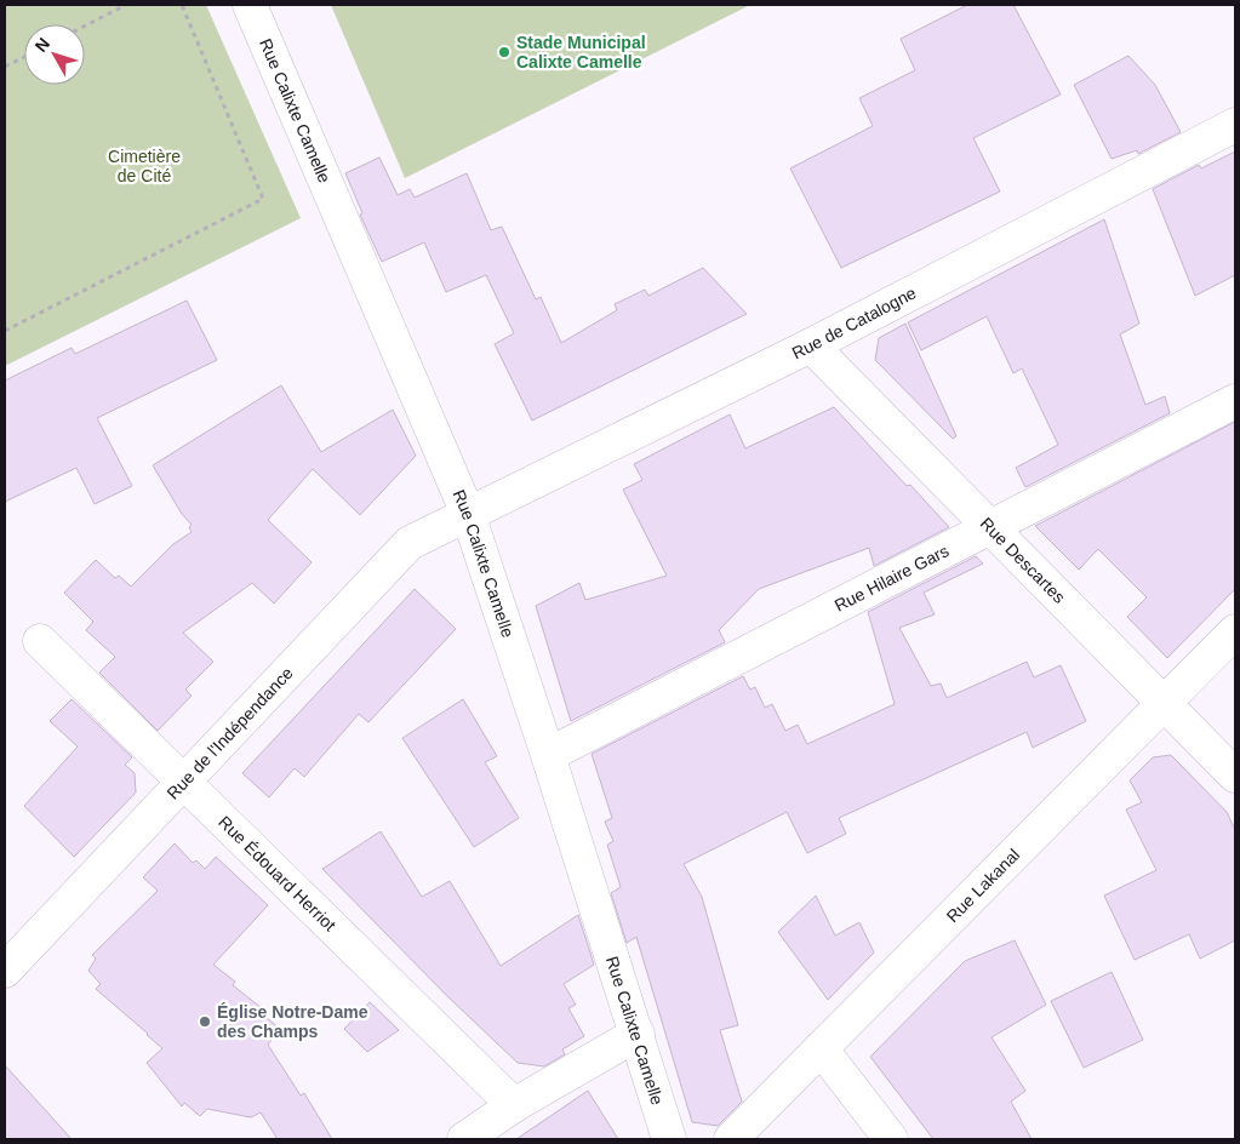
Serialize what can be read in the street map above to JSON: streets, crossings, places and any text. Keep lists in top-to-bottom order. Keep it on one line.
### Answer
{"streets":{"street":["Rue Calixte Camelle","Rue de Catalogne","Rue Descartes","Rue Hilaire Gars","Rue de l'Indépendance","Rue Édouard Herriot","Rue Lakanal"]},"crossings":[["Rue Calixte Camelle","Rue de Catalogne"],["Rue Calixte Camelle","Rue Hilaire Gars"],["Rue Calixte Camelle","Rue de l'Indépendance"],["Rue de Catalogne","Rue Descartes"],["Rue de Catalogne","Rue de l'Indépendance"],["Rue Descartes","Rue Hilaire Gars"],["Rue Descartes","Rue Lakanal"],["Rue de l'Indépendance","Rue Édouard Herriot"]],"parks":["Cimetière de Cité"],"places":["Stade Municipal Calixte Camelle","Église Notre-Dame des Champs"],"north":"top left"}
